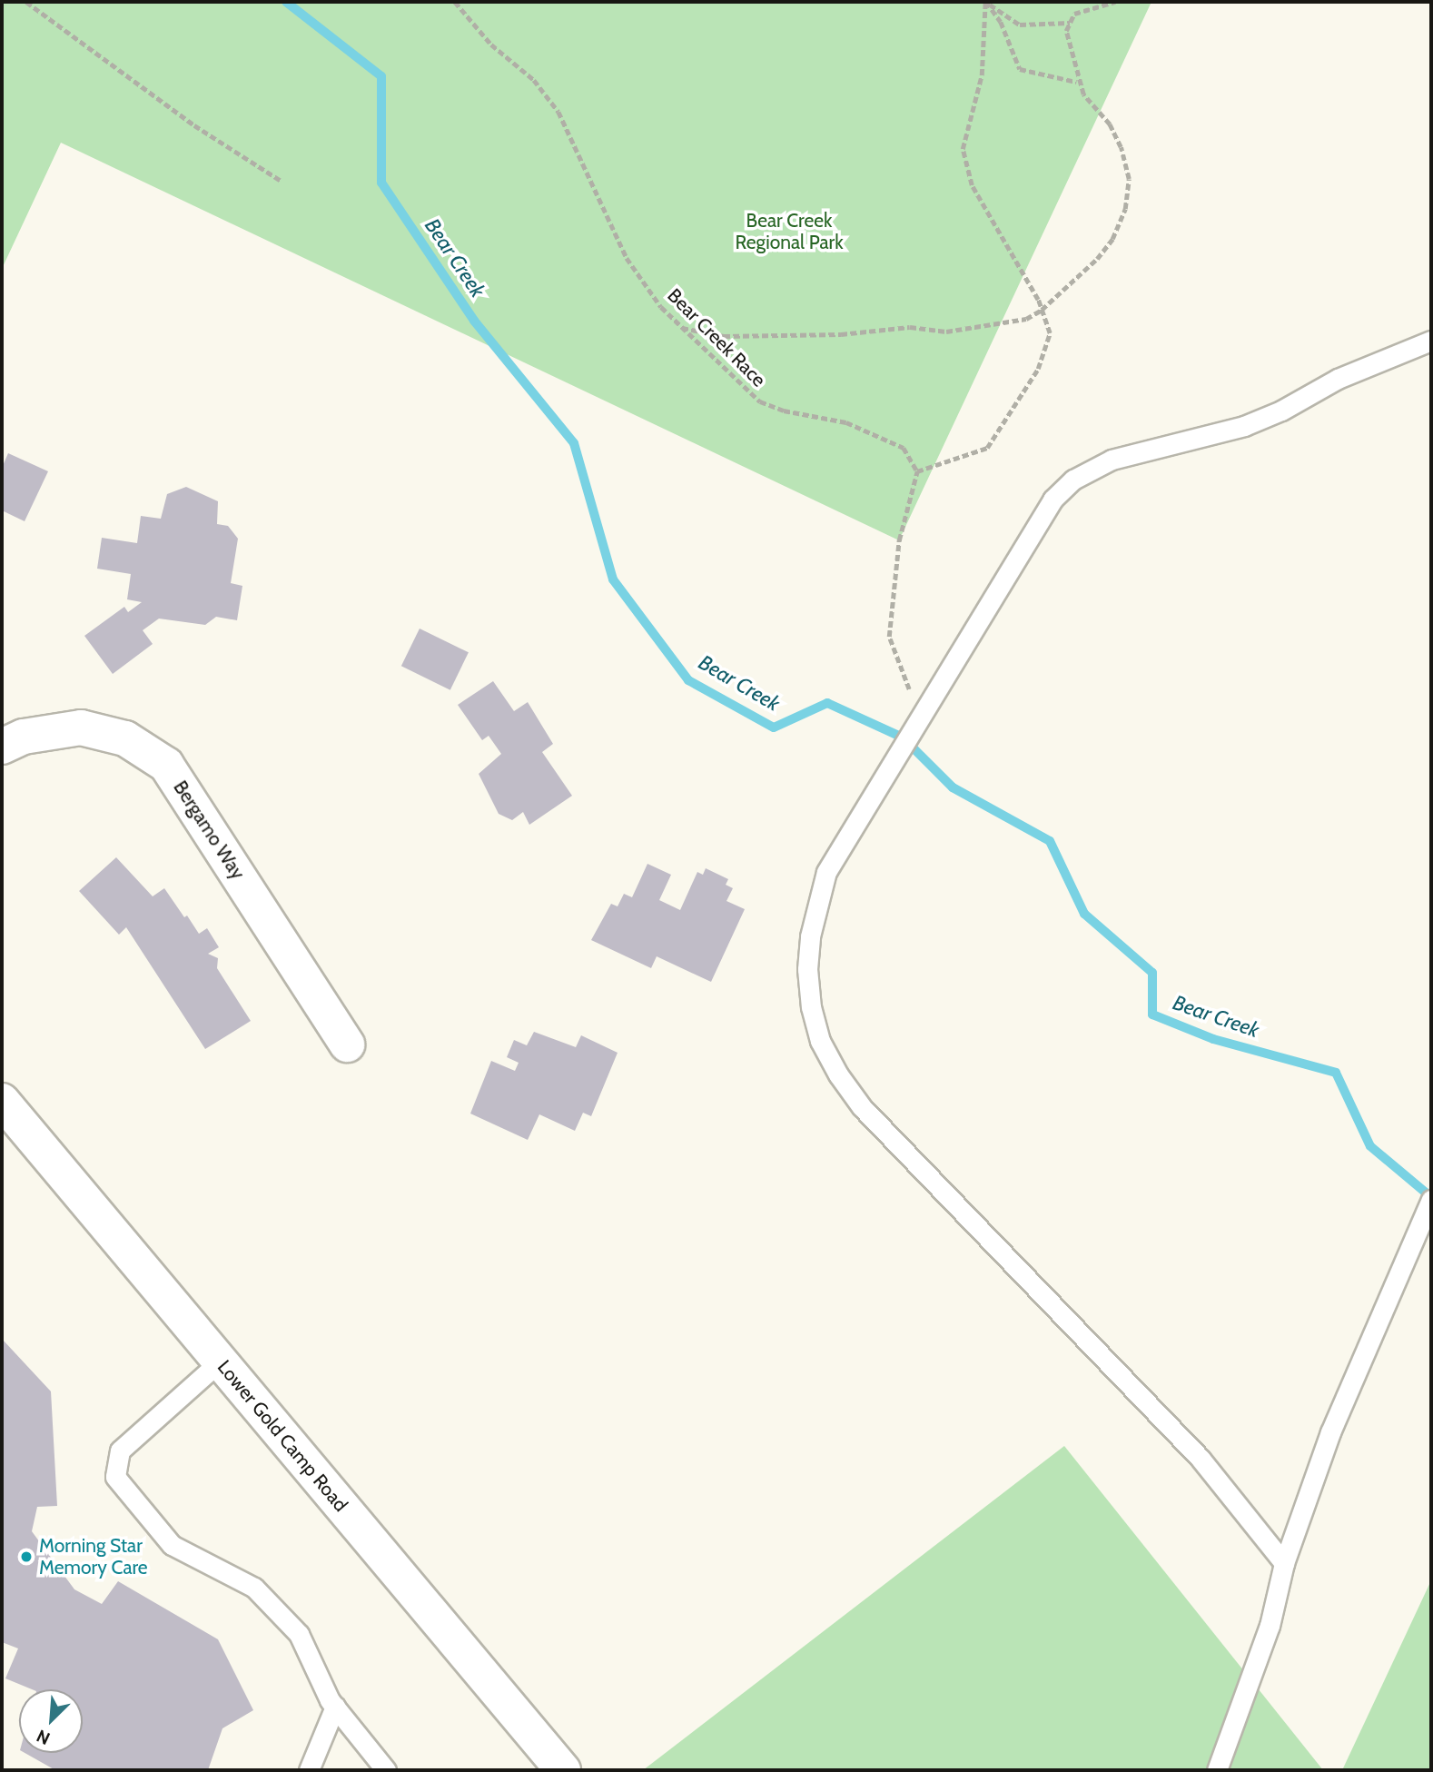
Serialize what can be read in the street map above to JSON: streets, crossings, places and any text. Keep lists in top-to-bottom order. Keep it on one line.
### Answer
{"streets":{"street":["Bergamo Way","Lower Gold Camp Road"],"path":["Bear Creek Race"]},"water":["Bear Creek"],"parks":["Bear Creek Regional Park"],"places":["Morning Star Memory Care"],"north":"bottom left"}
